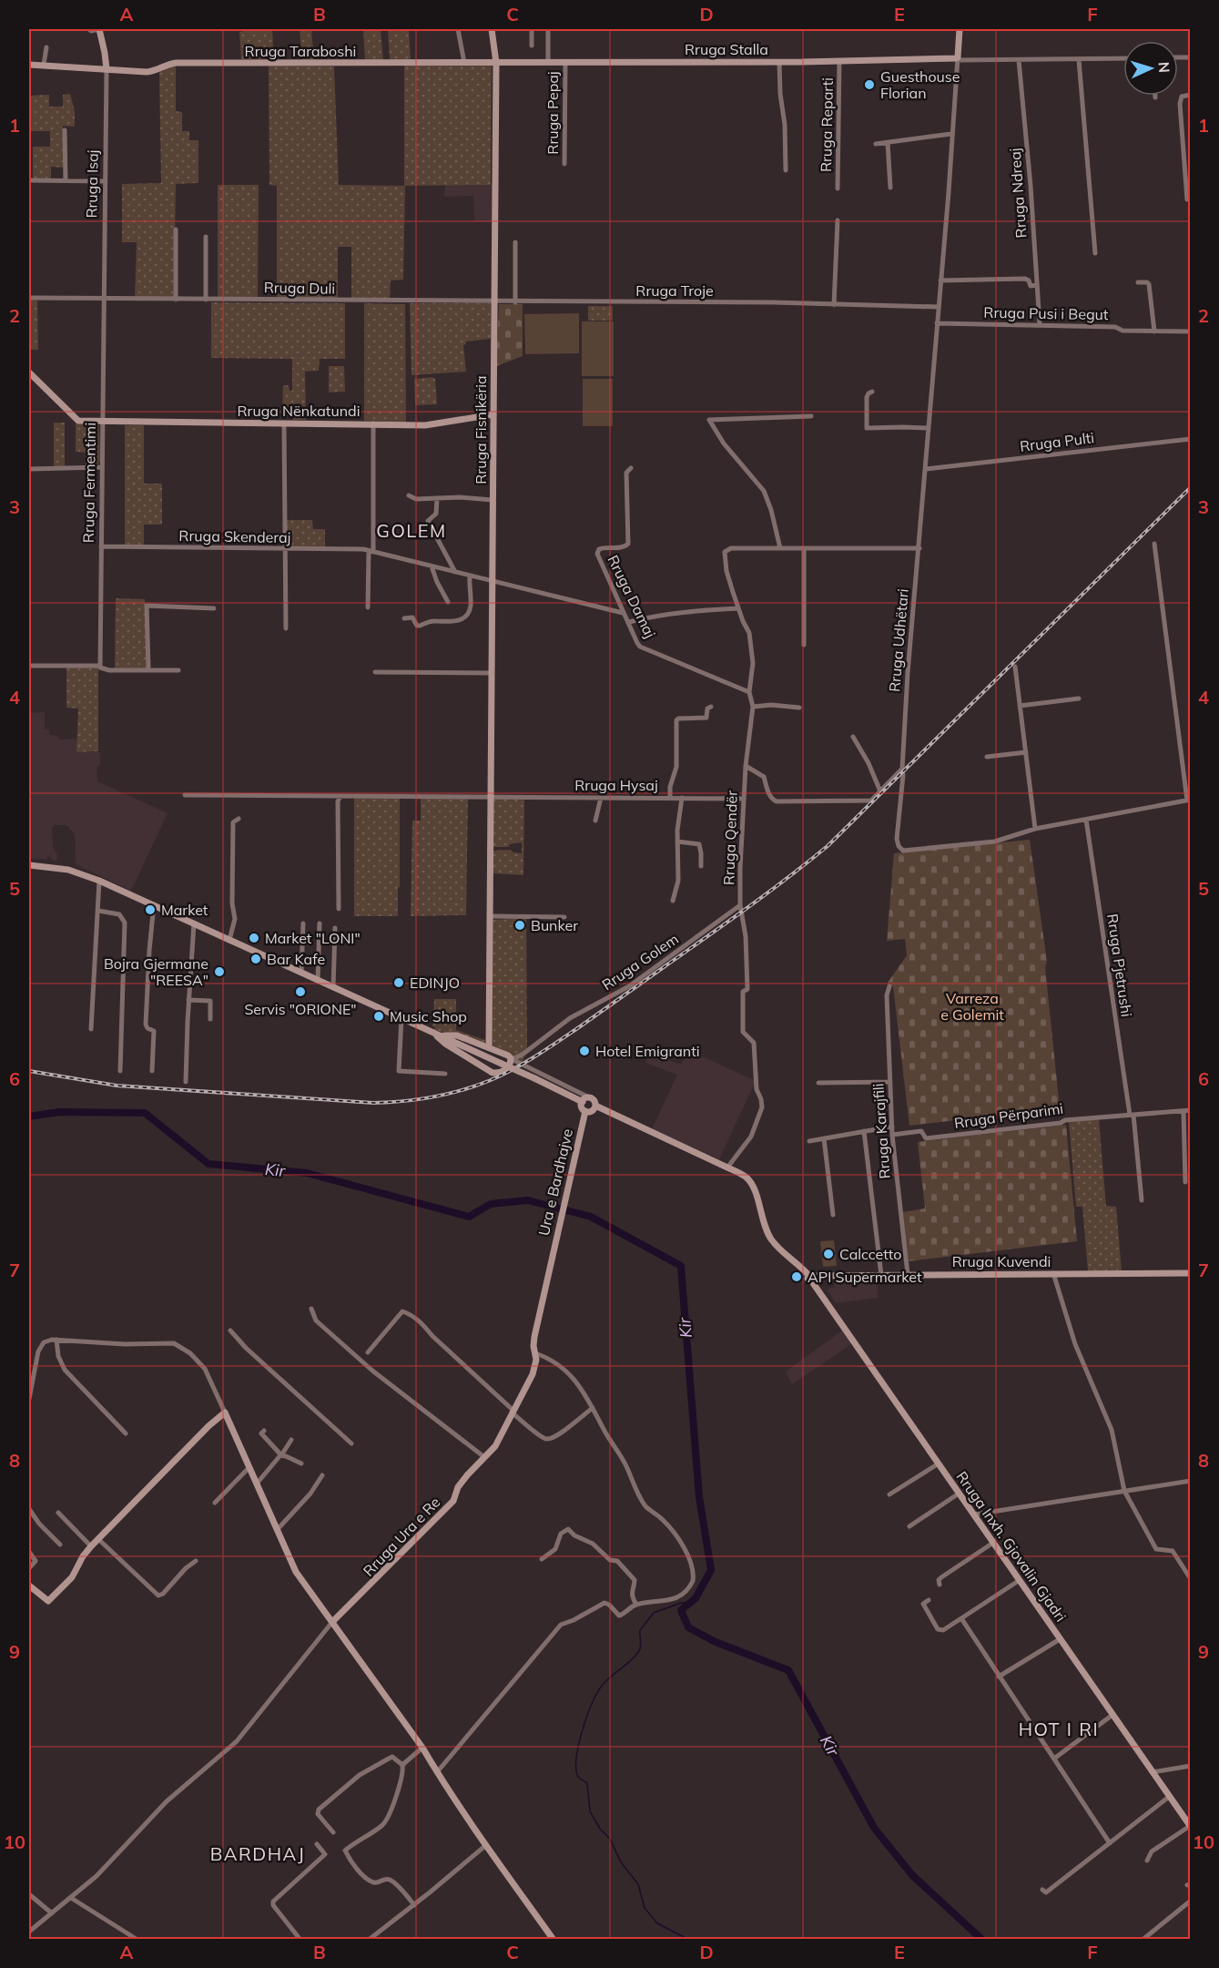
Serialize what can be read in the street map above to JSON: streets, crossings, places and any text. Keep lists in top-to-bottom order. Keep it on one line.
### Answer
{"streets":{"street":["Rruga Stalla","Rruga Taraboshi","Rruga Pepaj","Rruga Reparti","Rruga Isaj","Rruga Ndreaj","Rruga Duli","Rruga Troje","Rruga Pusi i Begut","Rruga Nënkatundi","Rruga Fisnikëria","Rruga Pulti","Rruga Fermentimi","Rruga Skenderaj","Rruga Damaj","Rruga Udhëtari","Rruga Hysaj","Rruga Qendër","Rruga Golem","Rruga Pjetrushi","Rruga Përparimi","Rruga Karajfili","Ura e Bardhajve","Rruga Kuvendi","Rruga Ura e Re","Rruga Inxh. Gjovalin Gjadri"]},"crossings":[["Rruga Stalla","Rruga Taraboshi"],["Rruga Stalla","Rruga Pepaj"],["Rruga Stalla","Rruga Reparti"],["Rruga Stalla","Rruga Fisnikëria"],["Rruga Stalla","Rruga Udhëtari"],["Rruga Taraboshi","Rruga Isaj"],["Rruga Taraboshi","Rruga Fisnikëria"],["Rruga Isaj","Rruga Duli"],["Rruga Isaj","Rruga Fermentimi"],["Rruga Ndreaj","Rruga Pusi i Begut"],["Rruga Duli","Rruga Troje"],["Rruga Duli","Rruga Fisnikëria"],["Rruga Duli","Rruga Fermentimi"],["Rruga Troje","Rruga Fisnikëria"],["Rruga Troje","Rruga Udhëtari"],["Rruga Pusi i Begut","Rruga Udhëtari"],["Rruga Nënkatundi","Rruga Fisnikëria"],["Rruga Nënkatundi","Rruga Fermentimi"],["Rruga Fisnikëria","Rruga Skenderaj"],["Rruga Fisnikëria","Rruga Hysaj"],["Rruga Pulti","Rruga Udhëtari"],["Rruga Fermentimi","Rruga Skenderaj"],["Rruga Skenderaj","Rruga Damaj"],["Rruga Damaj","Rruga Qendër"],["Rruga Udhëtari","Rruga Qendër"],["Rruga Hysaj","Rruga Qendër"],["Rruga Qendër","Rruga Golem"],["Rruga Qendër","Rruga Inxh. Gjovalin Gjadri"],["Rruga Pjetrushi","Rruga Përparimi"],["Rruga Përparimi","Rruga Karajfili"],["Rruga Karajfili","Rruga Kuvendi"],["Ura e Bardhajve","Rruga Ura e Re"],["Ura e Bardhajve","Rruga Inxh. Gjovalin Gjadri"],["Rruga Kuvendi","Rruga Inxh. Gjovalin Gjadri"]],"districts":["GOLEM","HOT I RI","BARDHAJ"],"water":["Kir"],"parks":["Varreza e Golemit"],"places":["Guesthouse Florian","Market","Bunker","Market \"LONI\"","Bar Kafe","Bojra Gjermane \"REESA\"","EDINJO","Servis \"ORIONE\"","Music Shop","Hotel Emigranti","Calccetto","API Supermarket"],"north":"right","grid":{"columns":["A","B","C","D","E","F"],"rows":["1","2","3","4","5","6","7","8","9","10"]}}
